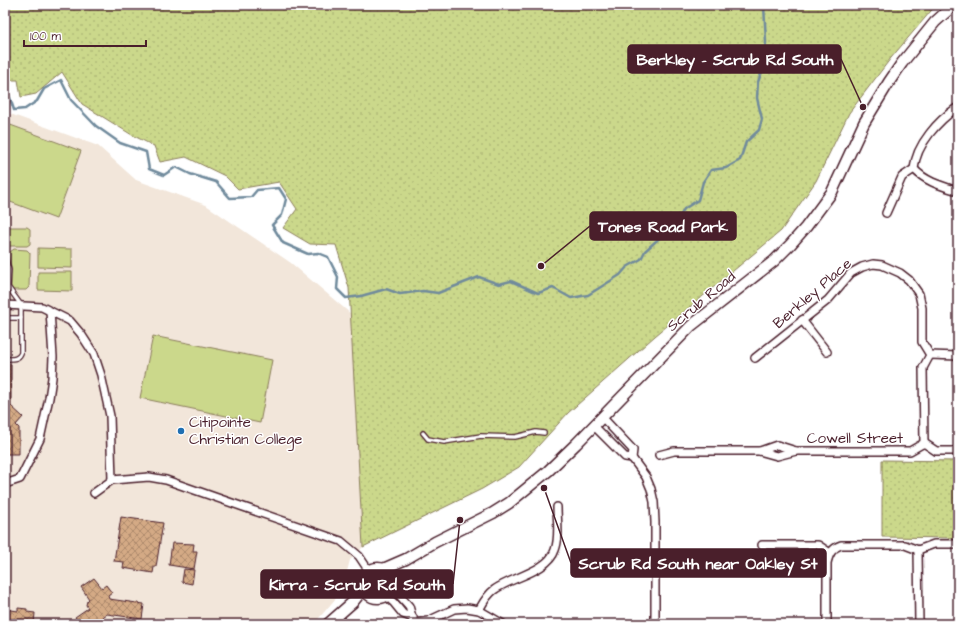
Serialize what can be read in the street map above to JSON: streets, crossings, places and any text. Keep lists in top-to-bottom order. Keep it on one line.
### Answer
{"streets":{"street":["Berkley Place","Scrub Road","Cowell Street"]},"places":["Berkley - Scrub Rd South","Tones Road Park","Citipointe Christian College","Scrub Rd South near Oakley St","Kirra - Scrub Rd South"],"scale_bar":"100 m"}
